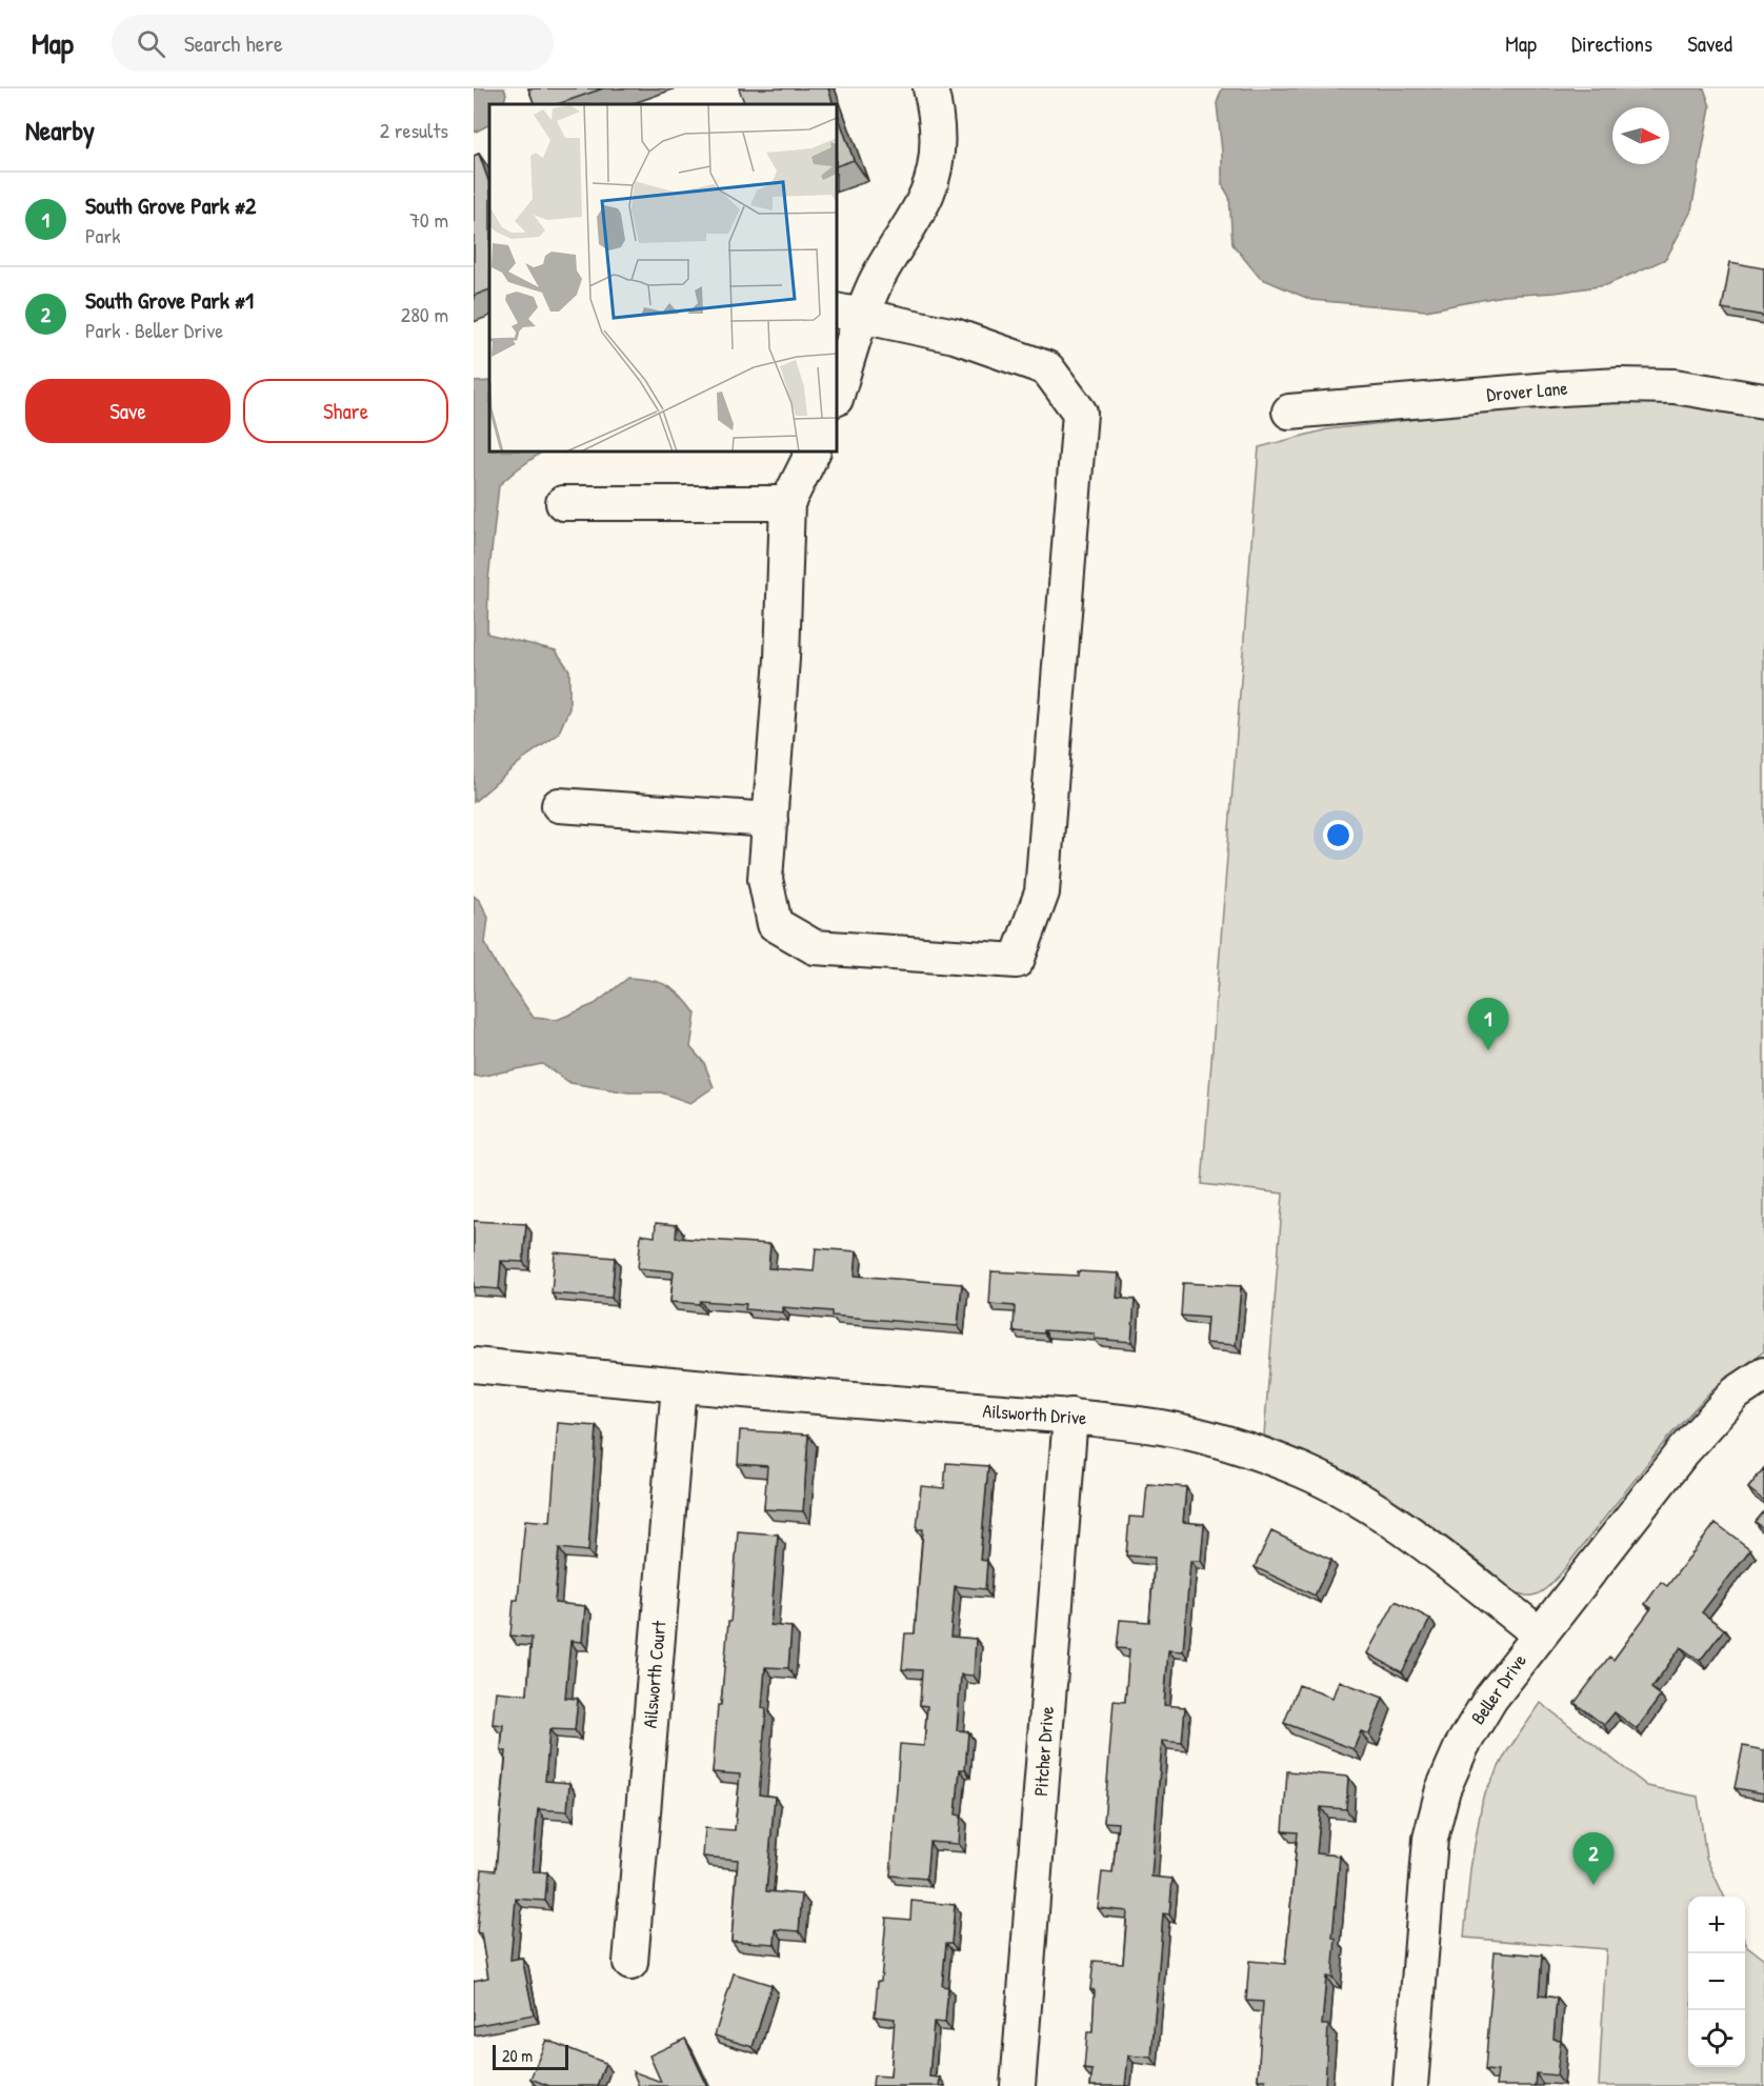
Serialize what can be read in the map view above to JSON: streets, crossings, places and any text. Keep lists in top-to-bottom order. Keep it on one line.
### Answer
{"streets":{"street":["Drover Lane","Ailsworth Drive","Ailsworth Court","Beller Drive","Pitcher Drive"]},"crossings":[["Ailsworth Drive","Ailsworth Court"],["Ailsworth Drive","Beller Drive"],["Ailsworth Drive","Pitcher Drive"]],"scale_bar":"20 m","north":"right","page":{"header":"Map","search":"Search here","nav":["Map","Directions","Saved"],"heading":["Nearby","2 results"],"list":[{"mark":"1","name":"South Grove Park #2","note":"Park","value":"70 m"},{"mark":"2","name":"South Grove Park #1","note":"Park · Beller Drive","value":"280 m"}],"buttons":["Save","Share"],"pins":["1","2"],"map_buttons":["+","−"],"scale":"20 m"}}
